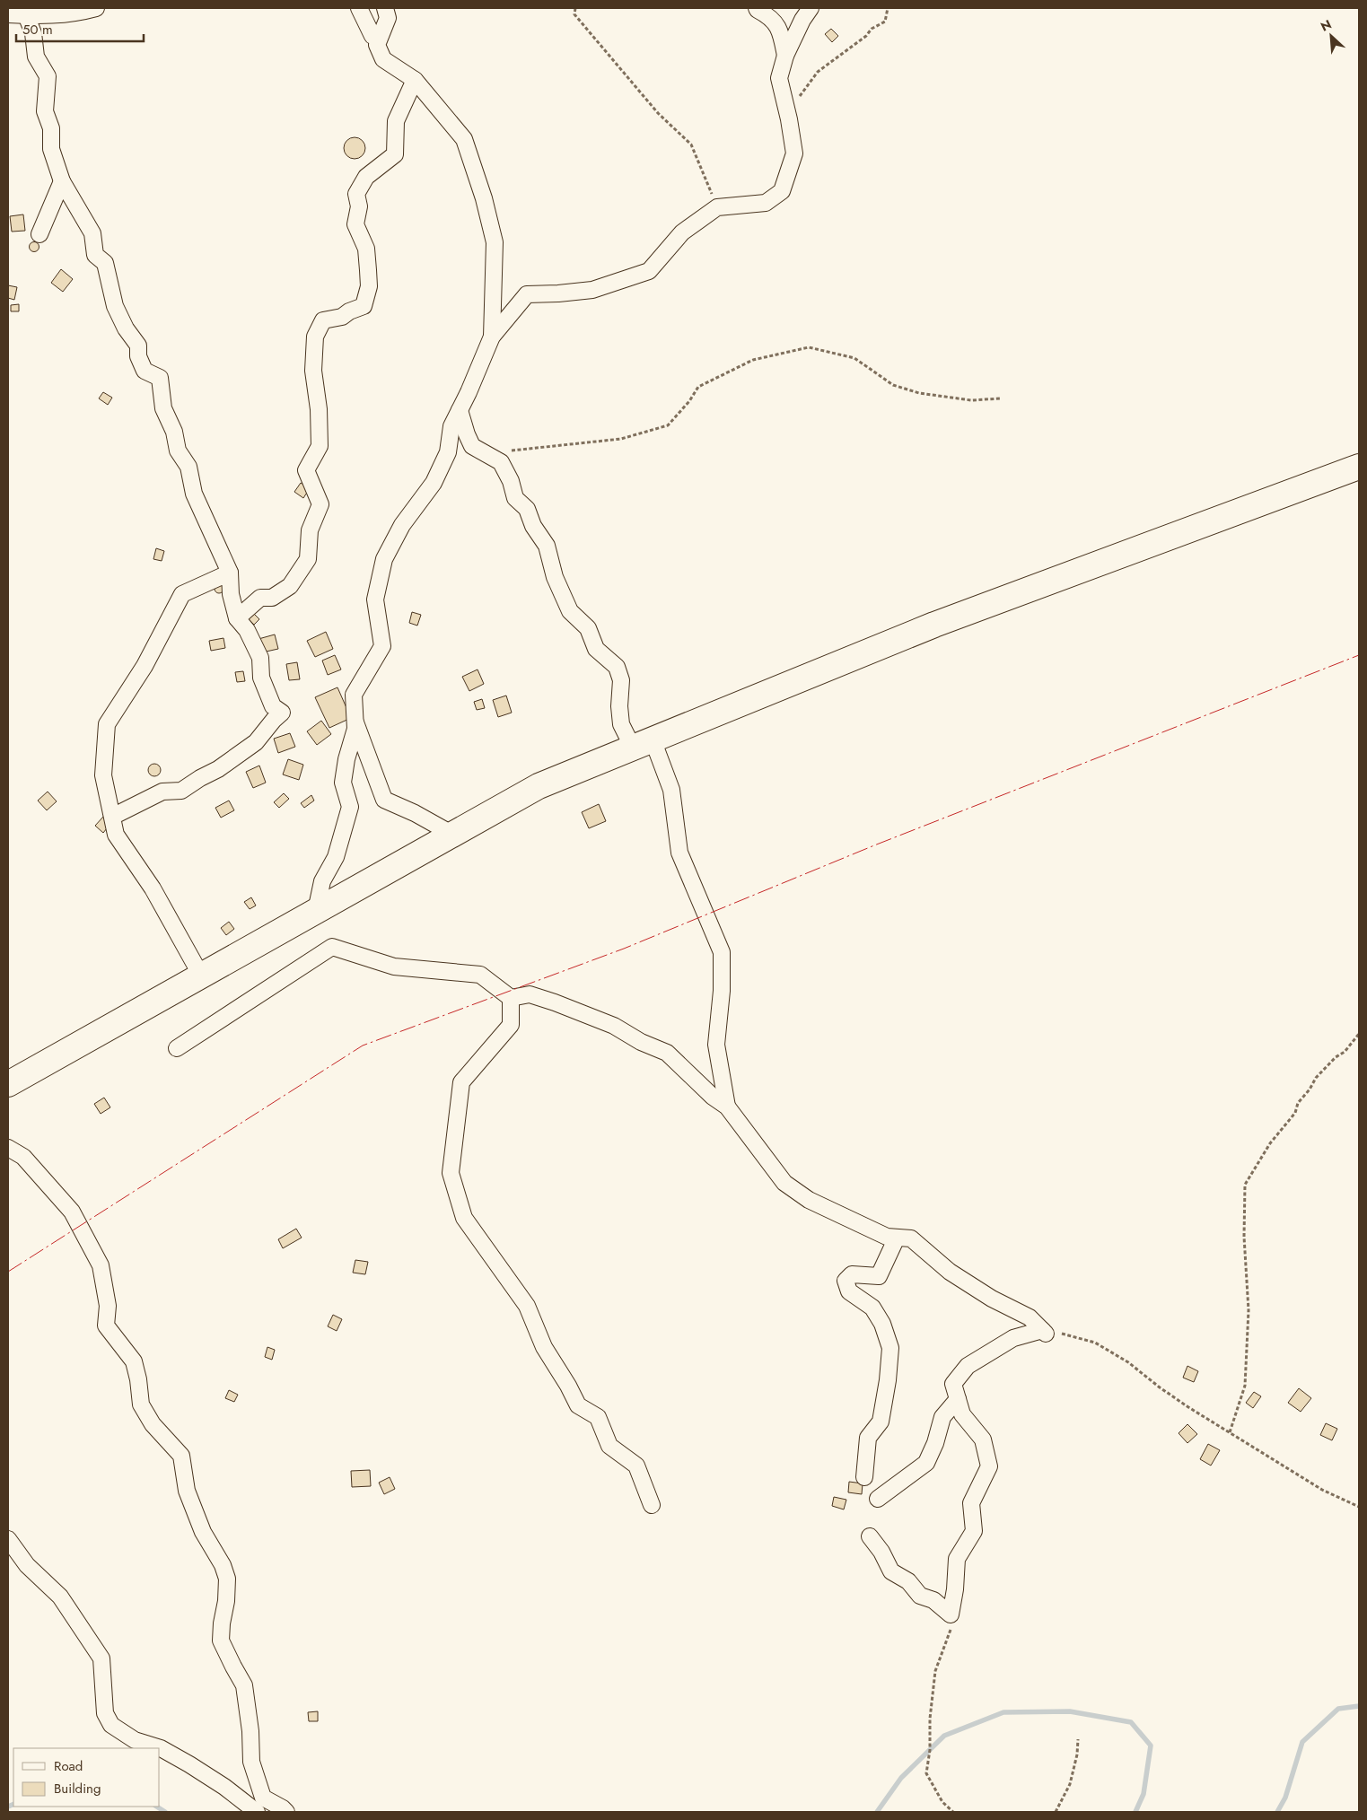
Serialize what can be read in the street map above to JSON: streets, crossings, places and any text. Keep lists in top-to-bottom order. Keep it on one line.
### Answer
{"legend":["Road","Building"],"scale_bar":"50 m","north":"top left"}
